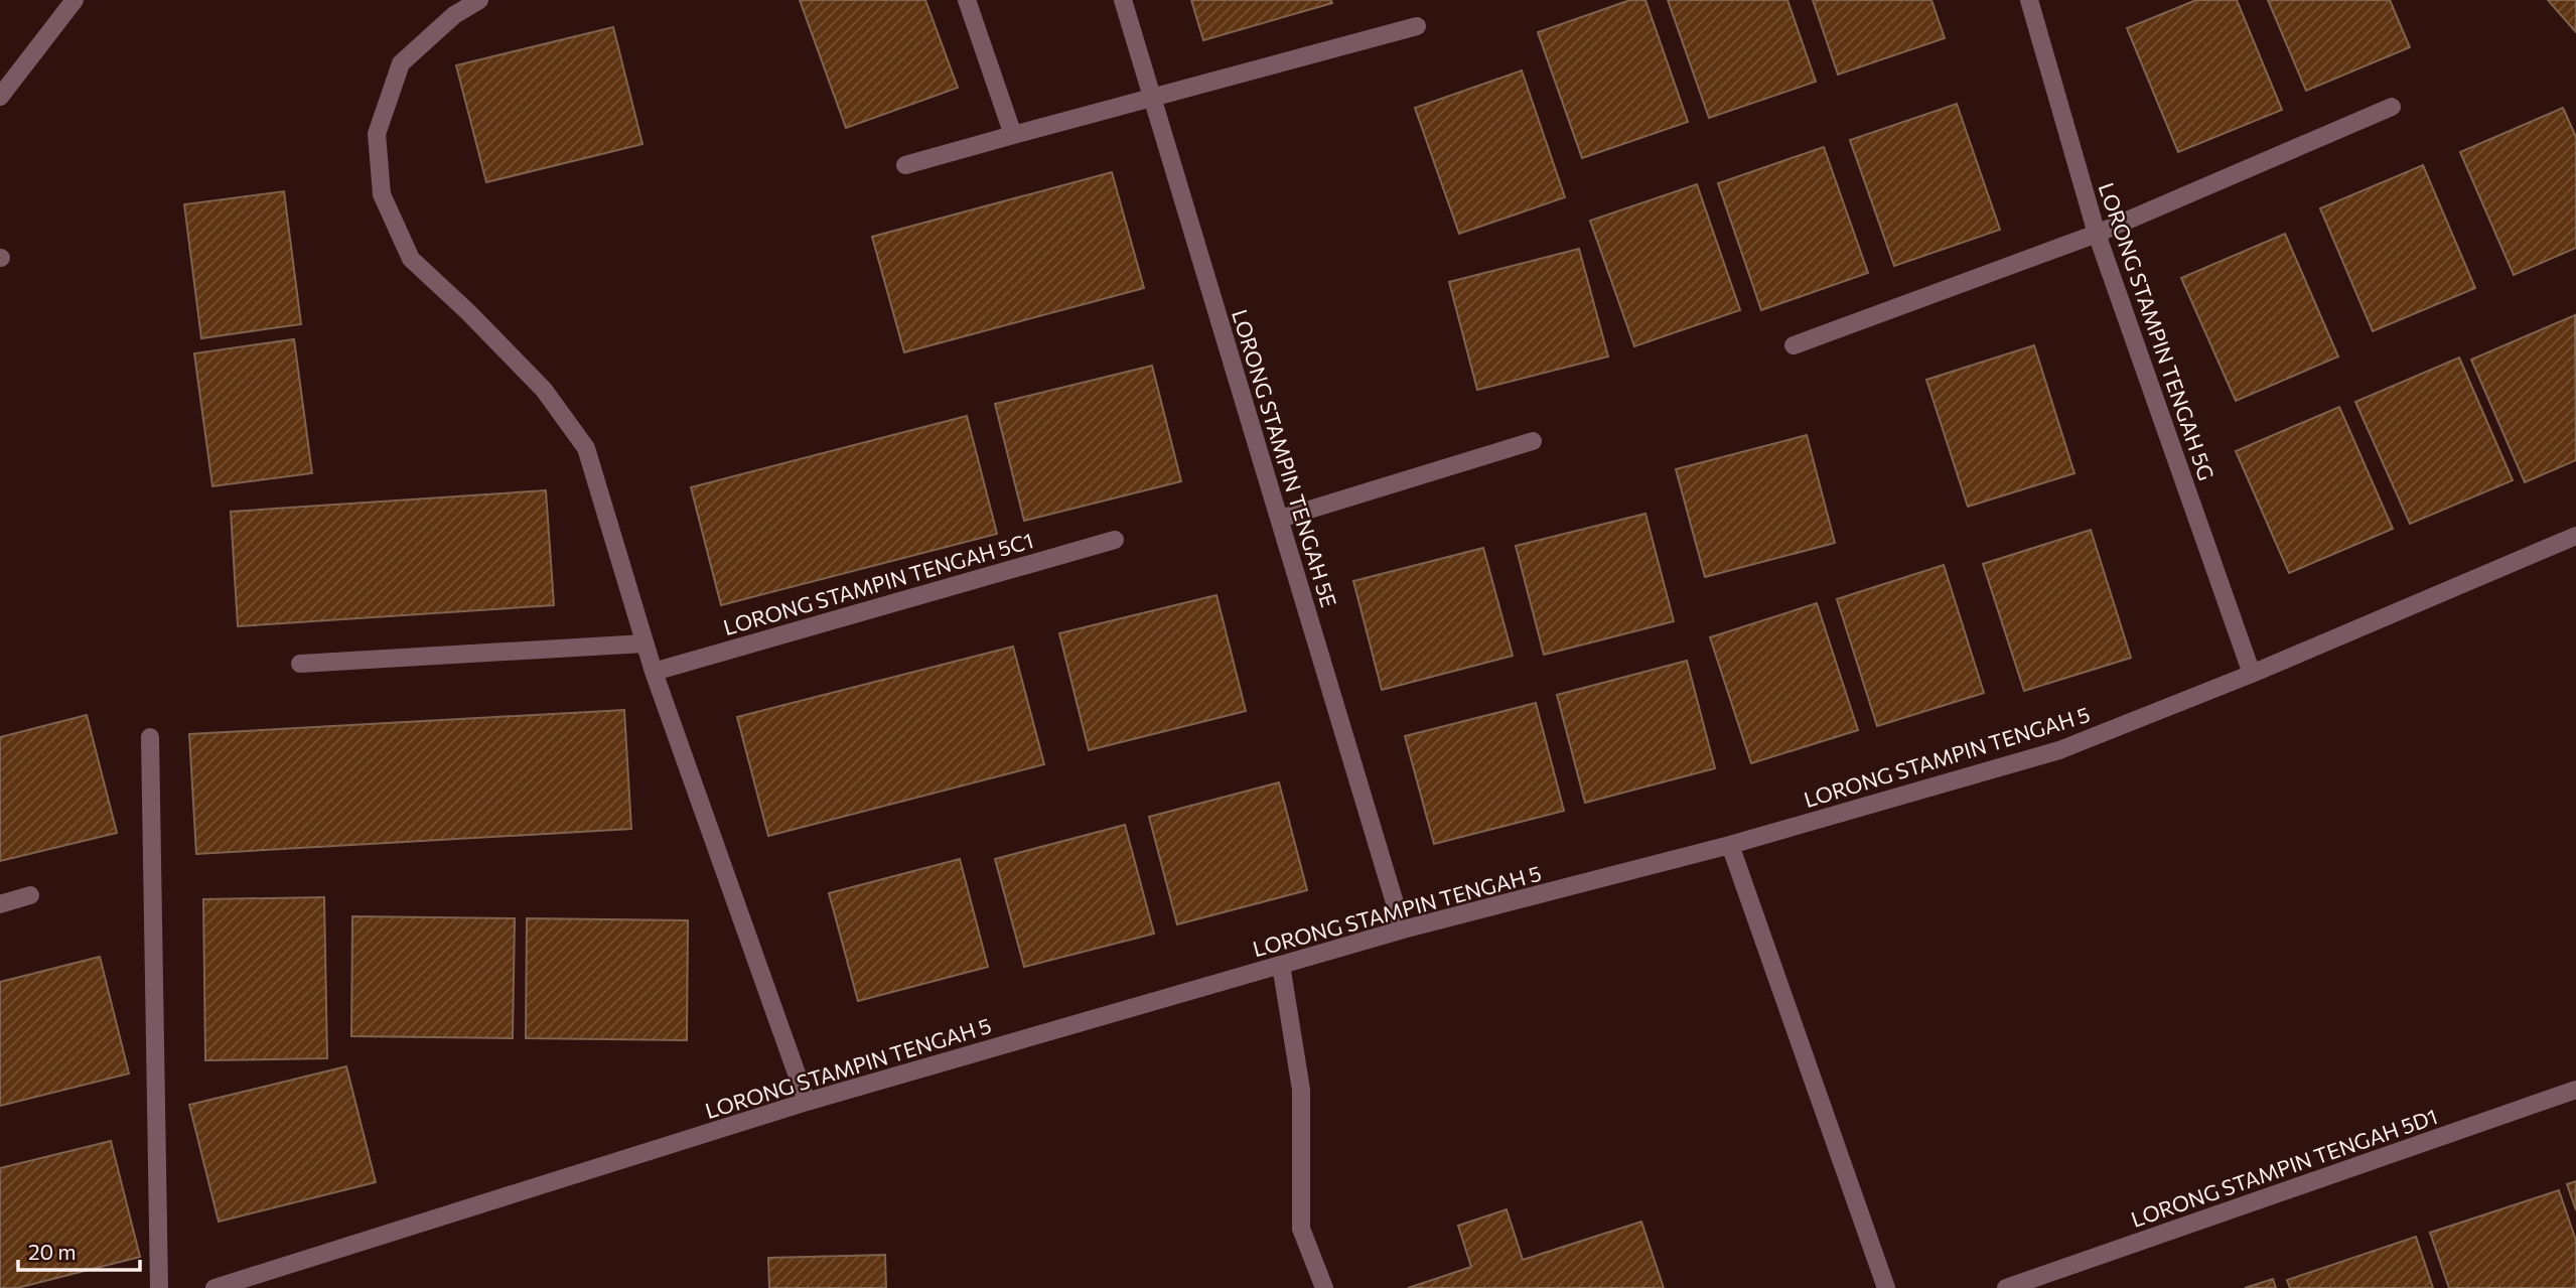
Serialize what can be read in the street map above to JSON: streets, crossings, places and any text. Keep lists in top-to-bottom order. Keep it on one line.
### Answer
{"streets":{"street":["LORONG STAMPIN TENGAH 5G","LORONG STAMPIN TENGAH 5E","LORONG STAMPIN TENGAH 5C1","LORONG STAMPIN TENGAH 5","LORONG STAMPIN TENGAH 5D1"]},"crossings":[["LORONG STAMPIN TENGAH 5G","LORONG STAMPIN TENGAH 5"],["LORONG STAMPIN TENGAH 5E","LORONG STAMPIN TENGAH 5"]],"scale_bar":"20 m"}
